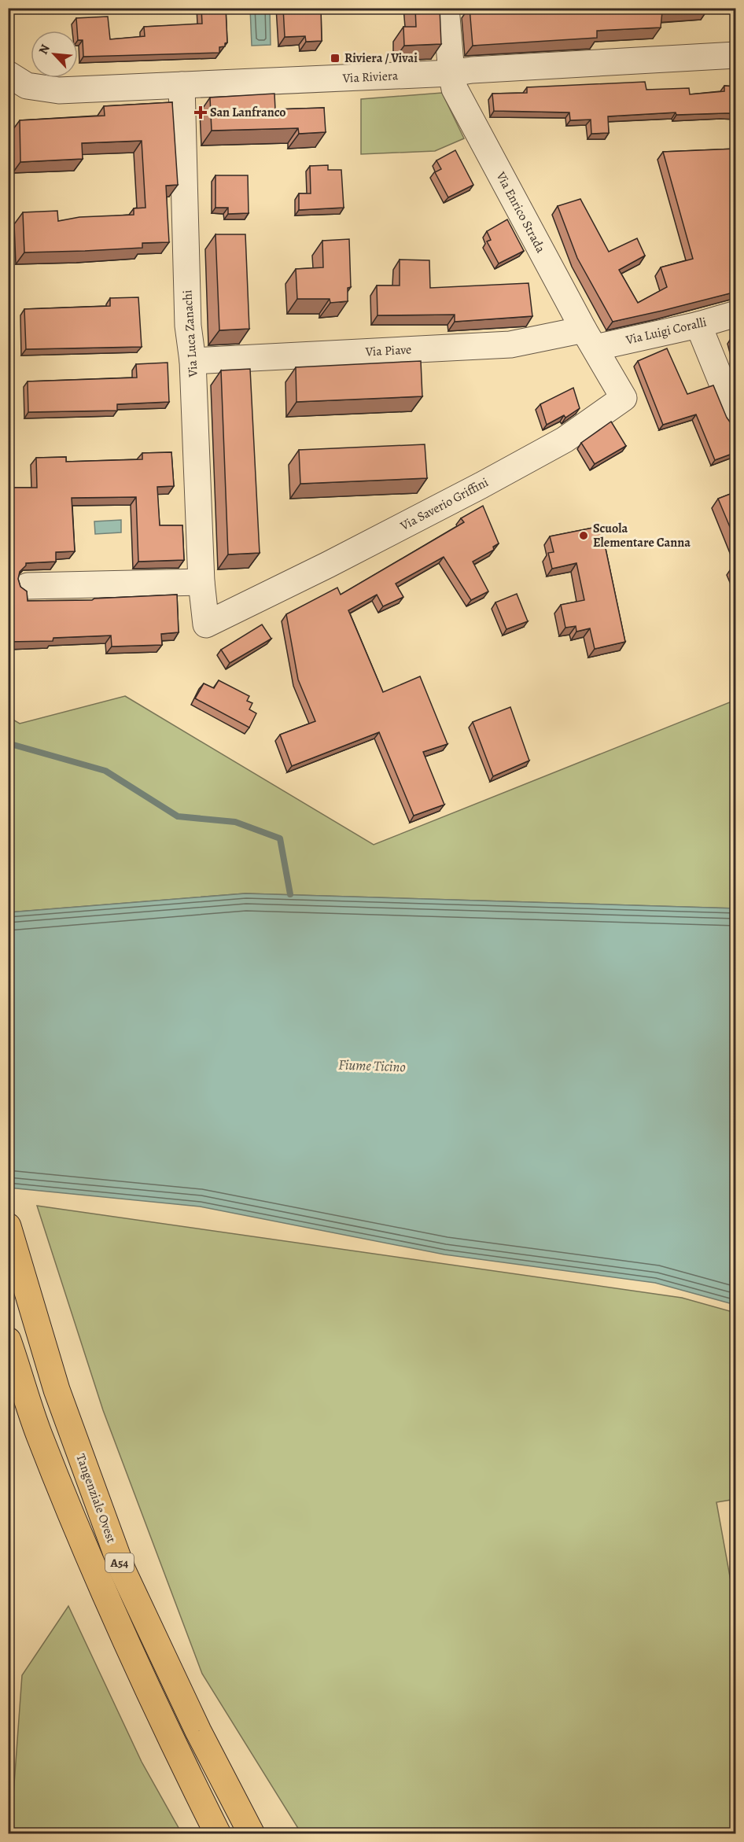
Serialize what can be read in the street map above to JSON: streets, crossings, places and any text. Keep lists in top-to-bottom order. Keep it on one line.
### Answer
{"streets":{"highway":["Tangenziale Ovest","A54"],"street":["Via Riviera","Via Enrico Strada","Via Luigi Coralli","Via Luca Zanachi","Via Piave","Via Saverio Griffini"]},"crossings":[["Via Riviera","Via Enrico Strada"],["Via Riviera","Via Luca Zanachi"],["Via Enrico Strada","Via Luigi Coralli"],["Via Enrico Strada","Via Piave"],["Via Enrico Strada","Via Saverio Griffini"],["Via Luigi Coralli","Via Piave"],["Via Luigi Coralli","Via Saverio Griffini"],["Via Luca Zanachi","Via Piave"],["Via Luca Zanachi","Via Saverio Griffini"],["Via Piave","Via Saverio Griffini"]],"water":["Fiume Ticino"],"places":{"transit":["Riviera / Vivai"],"health":["San Lanfranco"],"other":["Scuola Elementare Canna"]},"north":"top left"}
